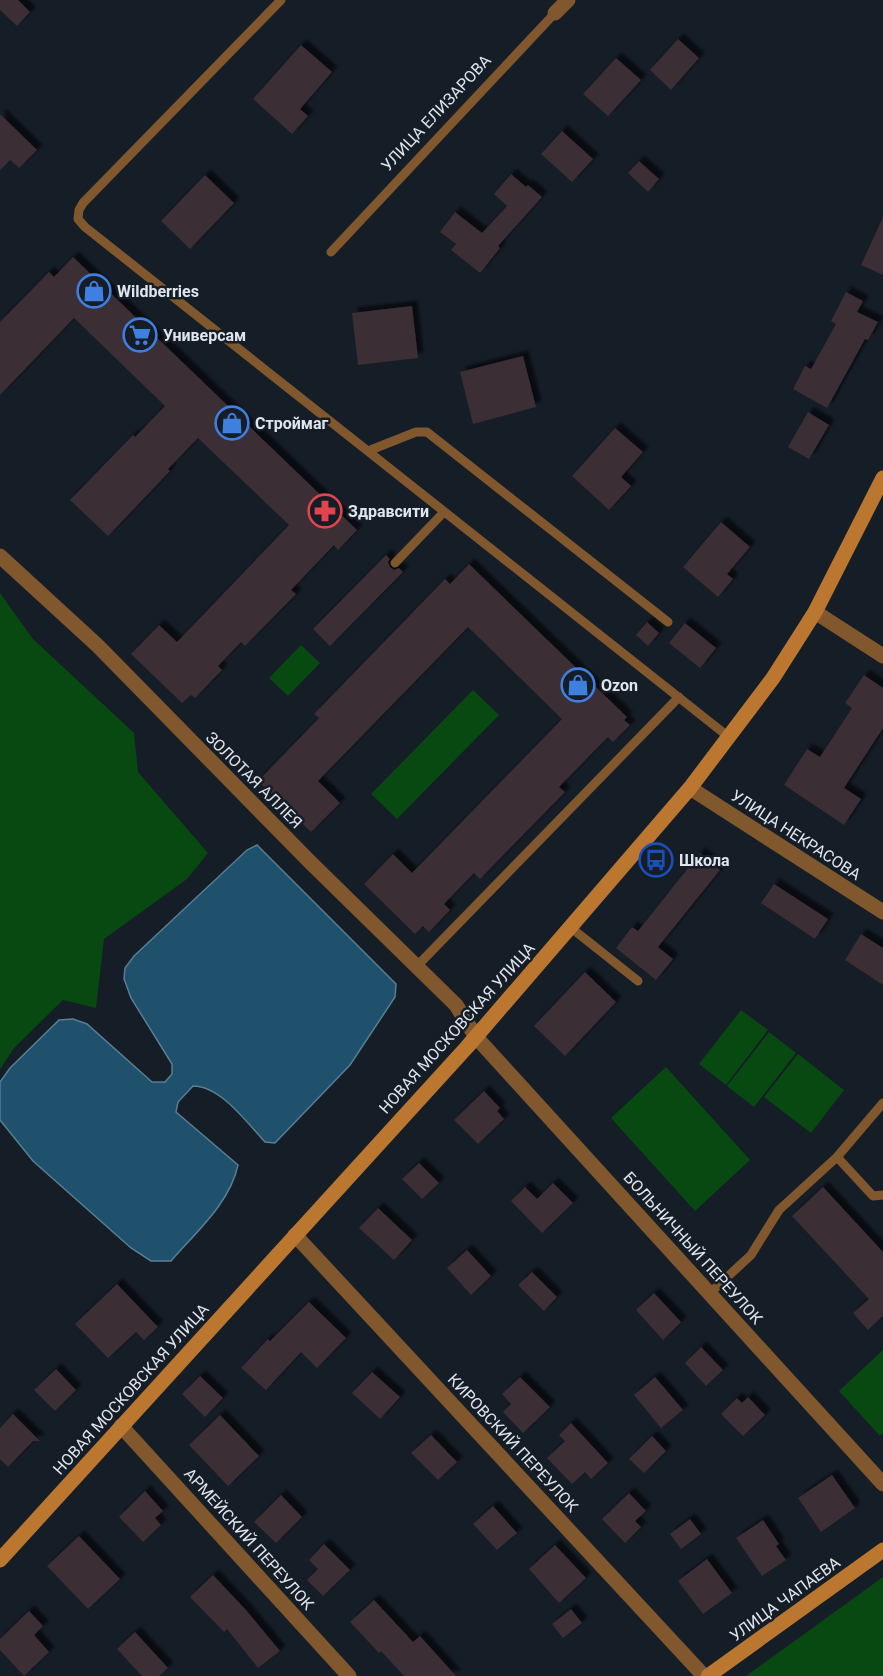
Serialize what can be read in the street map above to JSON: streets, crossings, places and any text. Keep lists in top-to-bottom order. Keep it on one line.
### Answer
{"streets":{"street":["УЛИЦА ЕЛИЗАРОВА","ЗОЛОТАЯ АЛЛЕЯ","УЛИЦА НЕКРАСОВА","НОВАЯ МОСКОВСКАЯ УЛИЦА","БОЛЬНИЧНЫЙ ПЕРЕУЛОК","КИРОВСКИЙ ПЕРЕУЛОК","АРМЕЙСКИЙ ПЕРЕУЛОК","УЛИЦА ЧАПАЕВА"]},"crossings":[["ЗОЛОТАЯ АЛЛЕЯ","НОВАЯ МОСКОВСКАЯ УЛИЦА"],["ЗОЛОТАЯ АЛЛЕЯ","БОЛЬНИЧНЫЙ ПЕРЕУЛОК"],["УЛИЦА НЕКРАСОВА","НОВАЯ МОСКОВСКАЯ УЛИЦА"],["НОВАЯ МОСКОВСКАЯ УЛИЦА","БОЛЬНИЧНЫЙ ПЕРЕУЛОК"],["НОВАЯ МОСКОВСКАЯ УЛИЦА","КИРОВСКИЙ ПЕРЕУЛОК"],["НОВАЯ МОСКОВСКАЯ УЛИЦА","АРМЕЙСКИЙ ПЕРЕУЛОК"],["КИРОВСКИЙ ПЕРЕУЛОК","УЛИЦА ЧАПАЕВА"]],"places":{"shop":["Wildberries","Строймаг","Ozon"],"supermarket":["Универсам"],"pharmacy":["Здравсити"],"bus stop":["Школа"]}}
